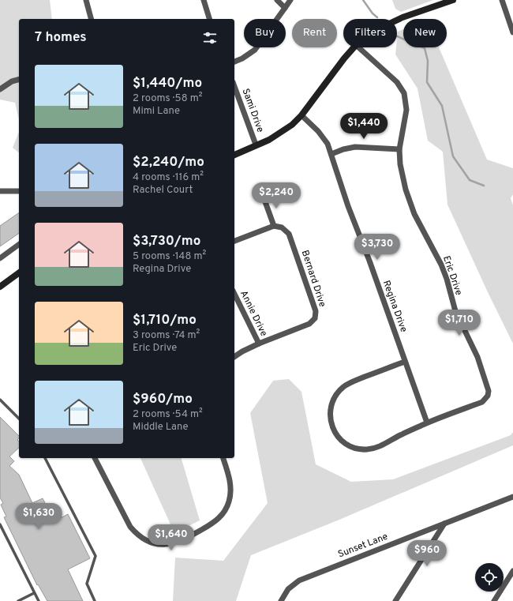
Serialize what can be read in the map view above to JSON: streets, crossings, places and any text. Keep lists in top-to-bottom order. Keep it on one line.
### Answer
{"streets":{"street":["Sami Drive","Eric Drive","Bernard Drive","Regina Drive","Annie Drive","Sunset Lane"]},"crossings":[["Eric Drive","Regina Drive"],["Bernard Drive","Annie Drive"]],"page":{"chip":["Buy","Rent","Filters","New"],"heading":"7 homes","list":[{"name":"$1,440/mo","note":"2 rooms · 58 m² · Mimi Lane"},{"name":"$2,240/mo","note":"4 rooms · 116 m² · Rachel Court"},{"name":"$3,730/mo","note":"5 rooms · 148 m² · Regina Drive"},{"name":"$1,710/mo","note":"3 rooms · 74 m² · Eric Drive"},{"name":"$960/mo","note":"2 rooms · 54 m² · Middle Lane"}],"price":["$1,440","$2,240","$3,730","$1,710","$1,630","$1,640","$960"]}}
